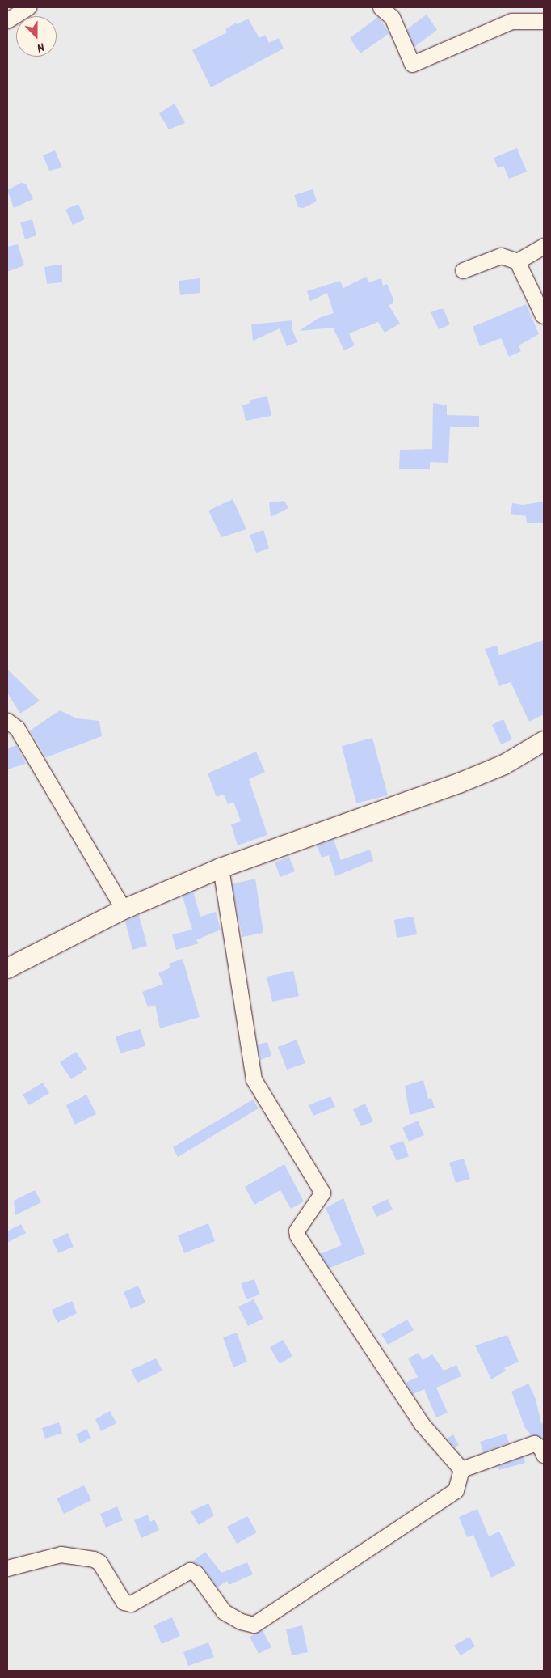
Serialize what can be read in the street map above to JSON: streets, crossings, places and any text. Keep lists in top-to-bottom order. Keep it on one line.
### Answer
{"north":"bottom"}
